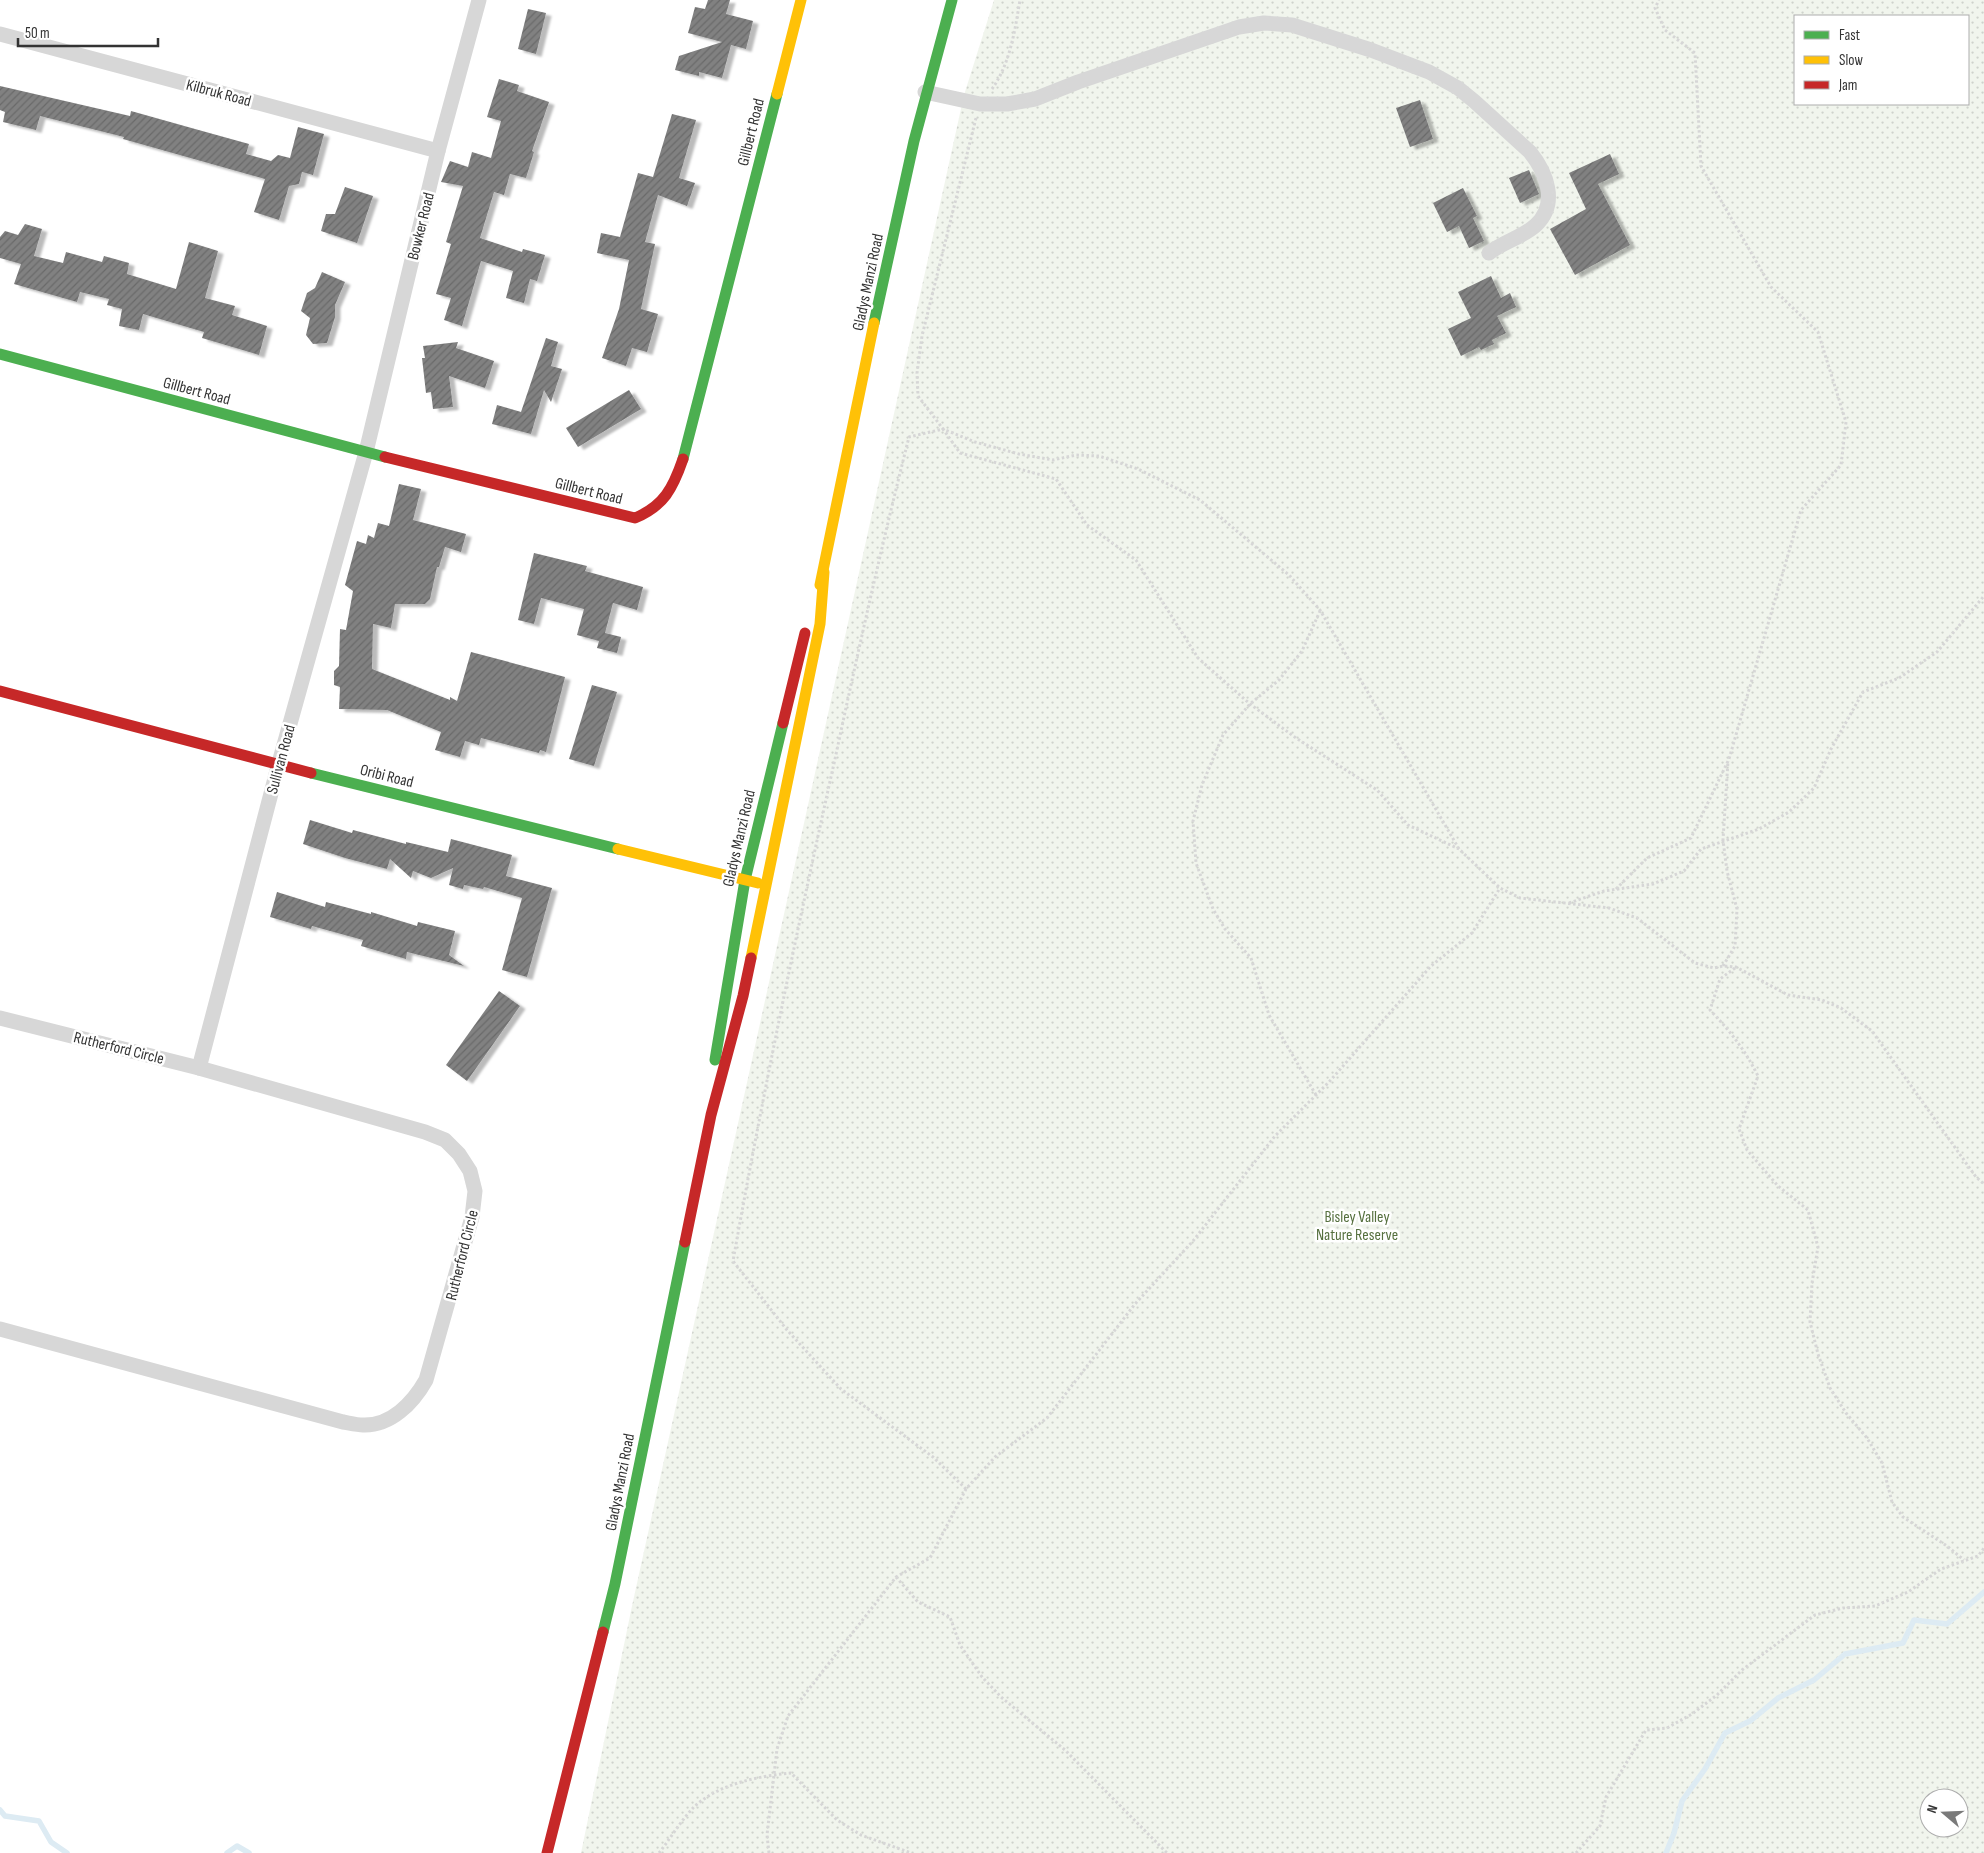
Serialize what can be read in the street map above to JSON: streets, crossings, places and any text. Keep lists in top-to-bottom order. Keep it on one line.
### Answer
{"streets":{"main road":["Gillbert Road","Gladys Manzi Road","Oribi Road"],"street":["Kilbruk Road","Bowker Road","Sullivan Road","Rutherford Circle"]},"crossings":[["Kilbruk Road","Bowker Road"],["Gillbert Road","Bowker Road"],["Gillbert Road","Sullivan Road"],["Bowker Road","Sullivan Road"],["Gladys Manzi Road","Oribi Road"],["Sullivan Road","Oribi Road"],["Sullivan Road","Rutherford Circle"]],"parks":["Bisley Valley Nature Reserve"],"legend":["Fast","Slow","Jam"],"scale_bar":"50 m","north":"left"}
